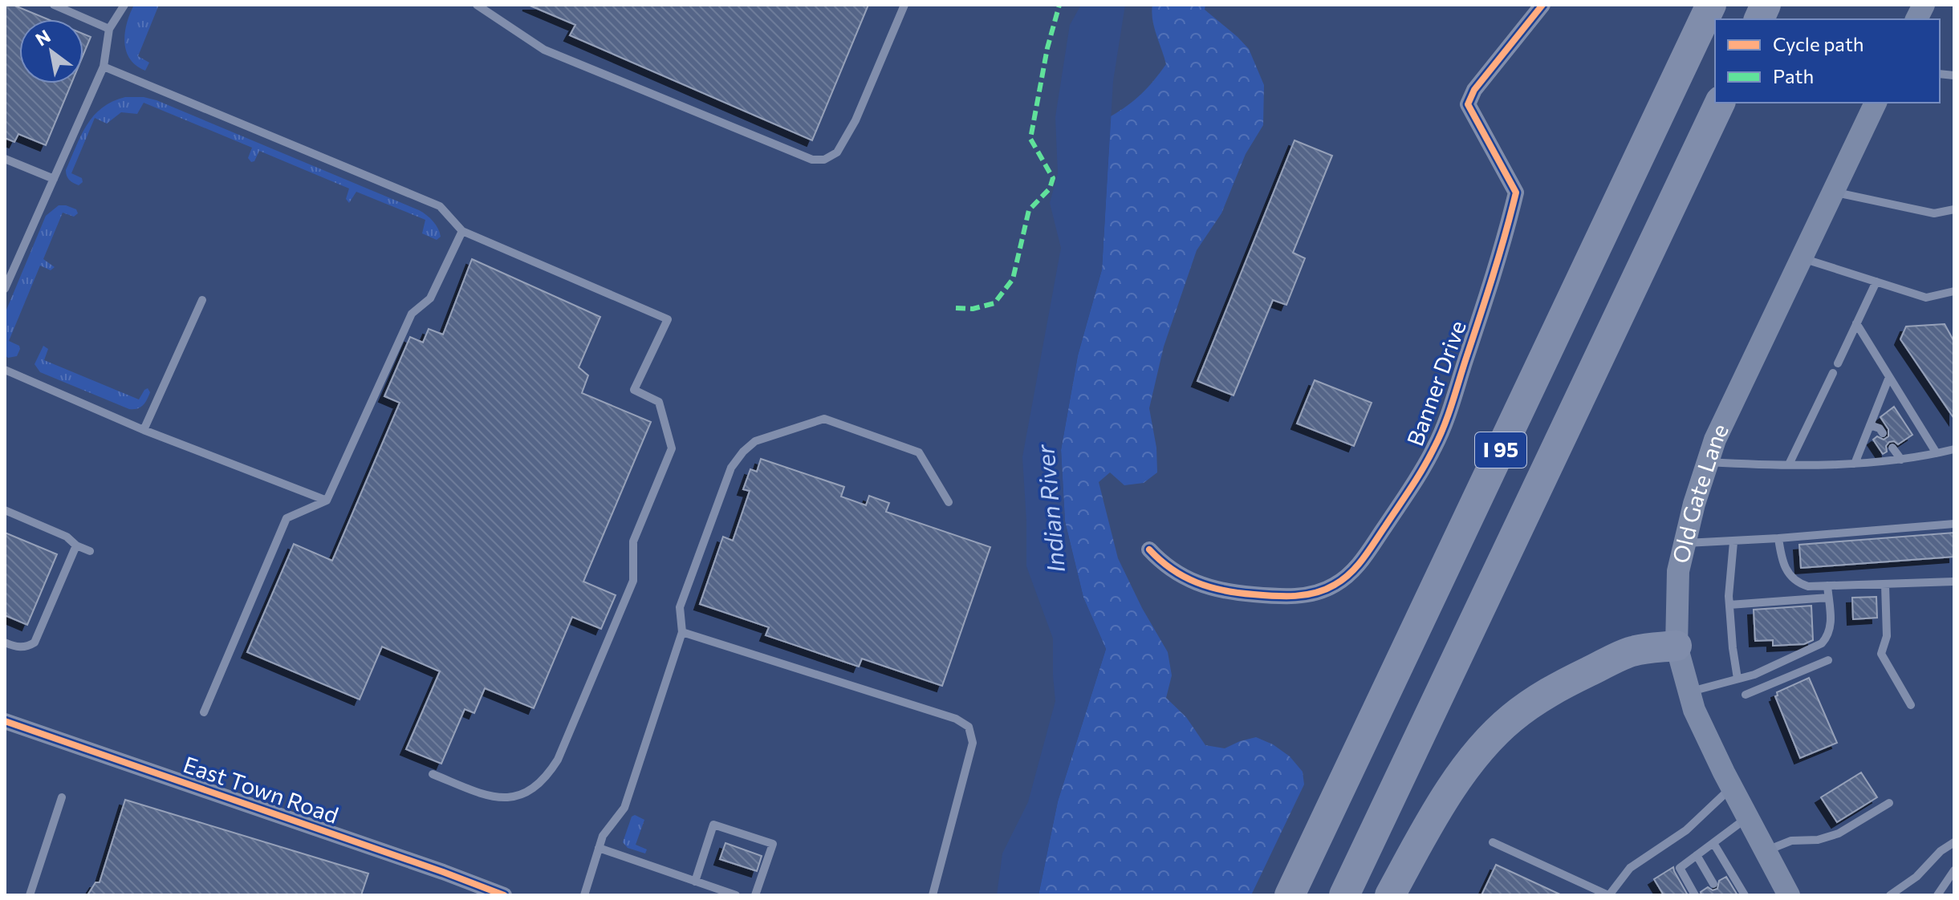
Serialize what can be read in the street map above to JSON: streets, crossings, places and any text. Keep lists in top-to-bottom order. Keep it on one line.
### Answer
{"streets":{"highway":["I 95"],"main road":["Old Gate Lane"],"street":["Banner Drive","East Town Road"]},"water":["Indian River"],"legend":["Cycle path","Path"],"north":"top left"}
